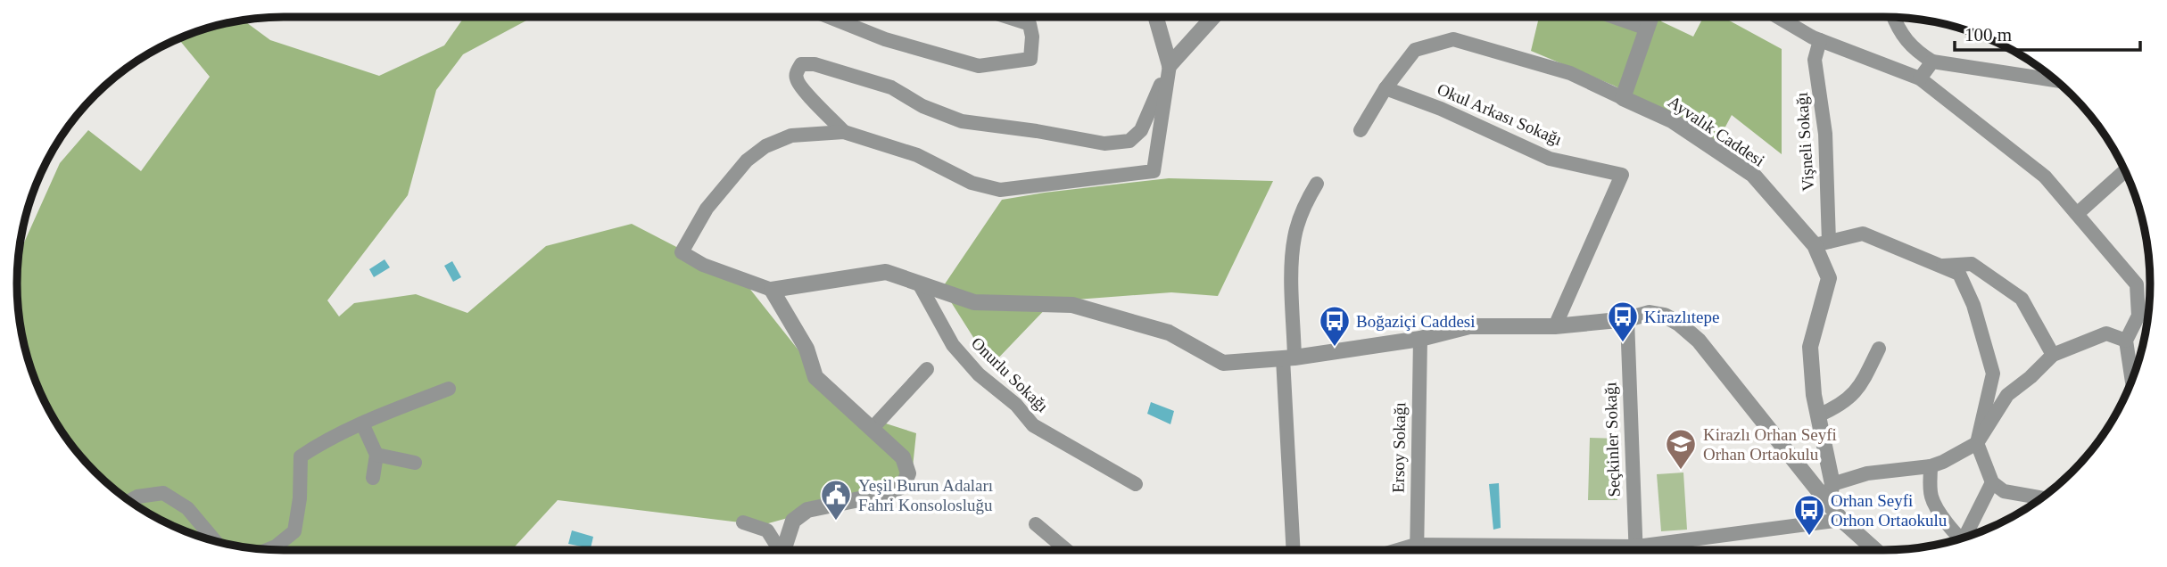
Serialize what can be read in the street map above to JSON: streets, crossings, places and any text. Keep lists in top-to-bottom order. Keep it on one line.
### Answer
{"streets":{"street":["Okul Arkası Sokağı","Ayvalık Caddesi","Vişneli Sokağı","Onurlu Sokağı","Seçkinler Sokağı","Ersoy Sokağı"]},"crossings":[["Ayvalık Caddesi","Vişneli Sokağı"]],"places":{"bus stop":["Kirazlıtepe","Boğaziçi Caddesi","Orhan Seyfi Orhon Ortaokulu"],"school or university":["Kirazlı Orhan Seyfi Orhan Ortaokulu"],"public building":["Yeşil Burun Adaları Fahri Konsolosluğu"]},"scale_bar":"100 m"}
